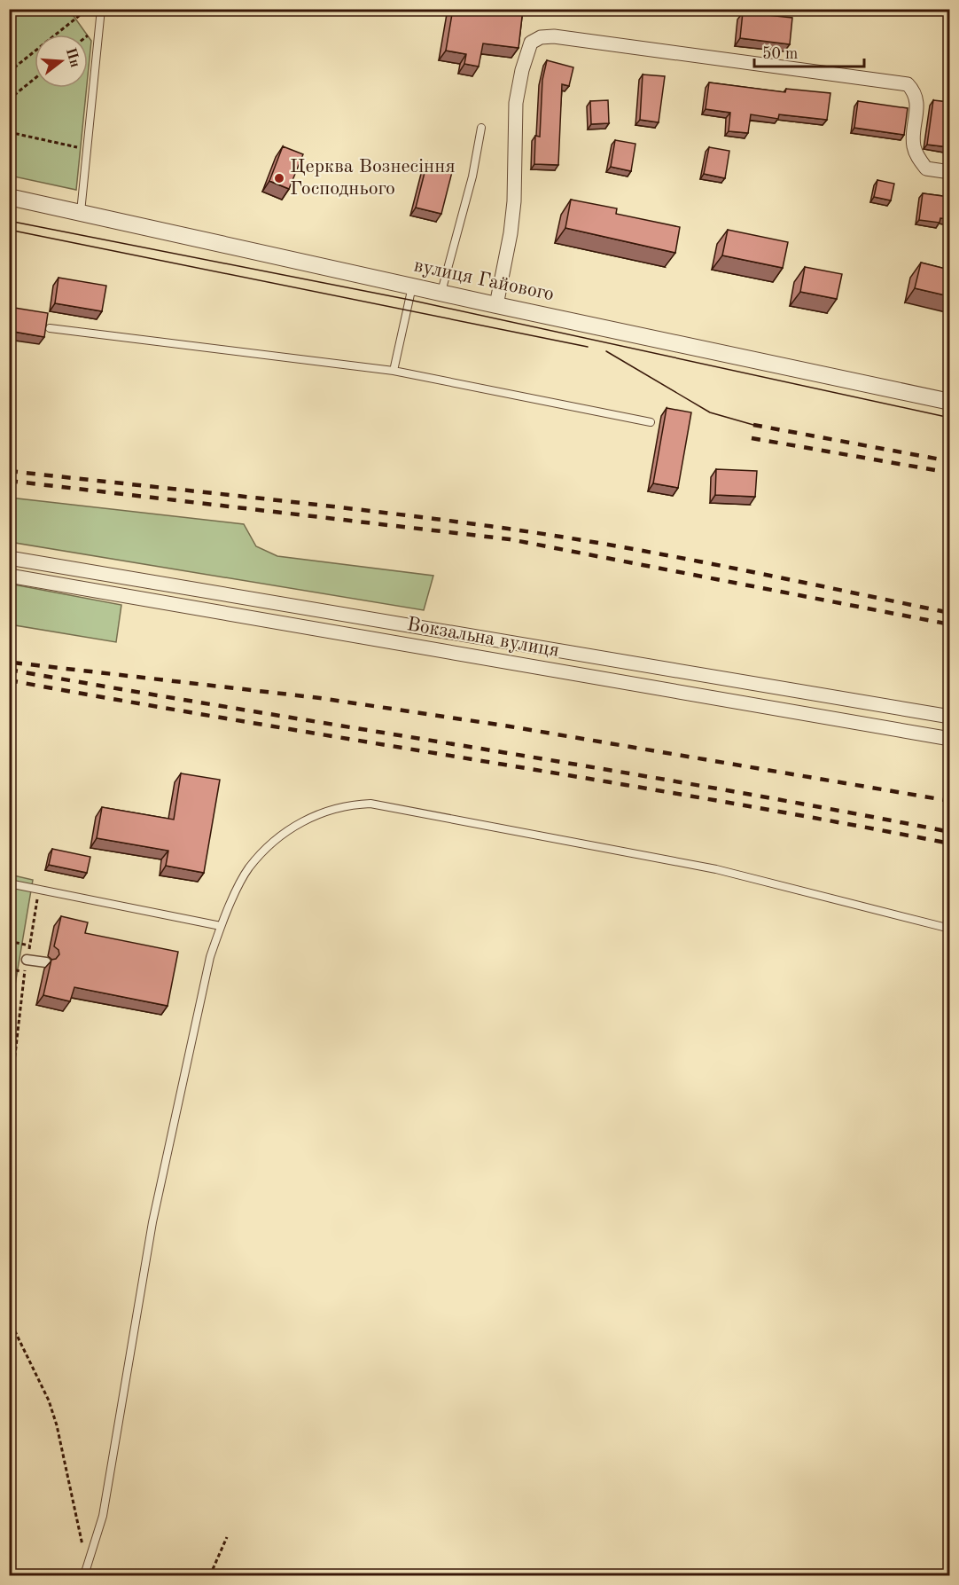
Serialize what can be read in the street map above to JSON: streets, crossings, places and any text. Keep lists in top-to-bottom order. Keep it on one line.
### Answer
{"streets":{"street":["вулиця Гайового","Вокзальна вулиця"]},"places":["Церква Вознесіння Господнього"],"scale_bar":"50 m","north":"right"}
